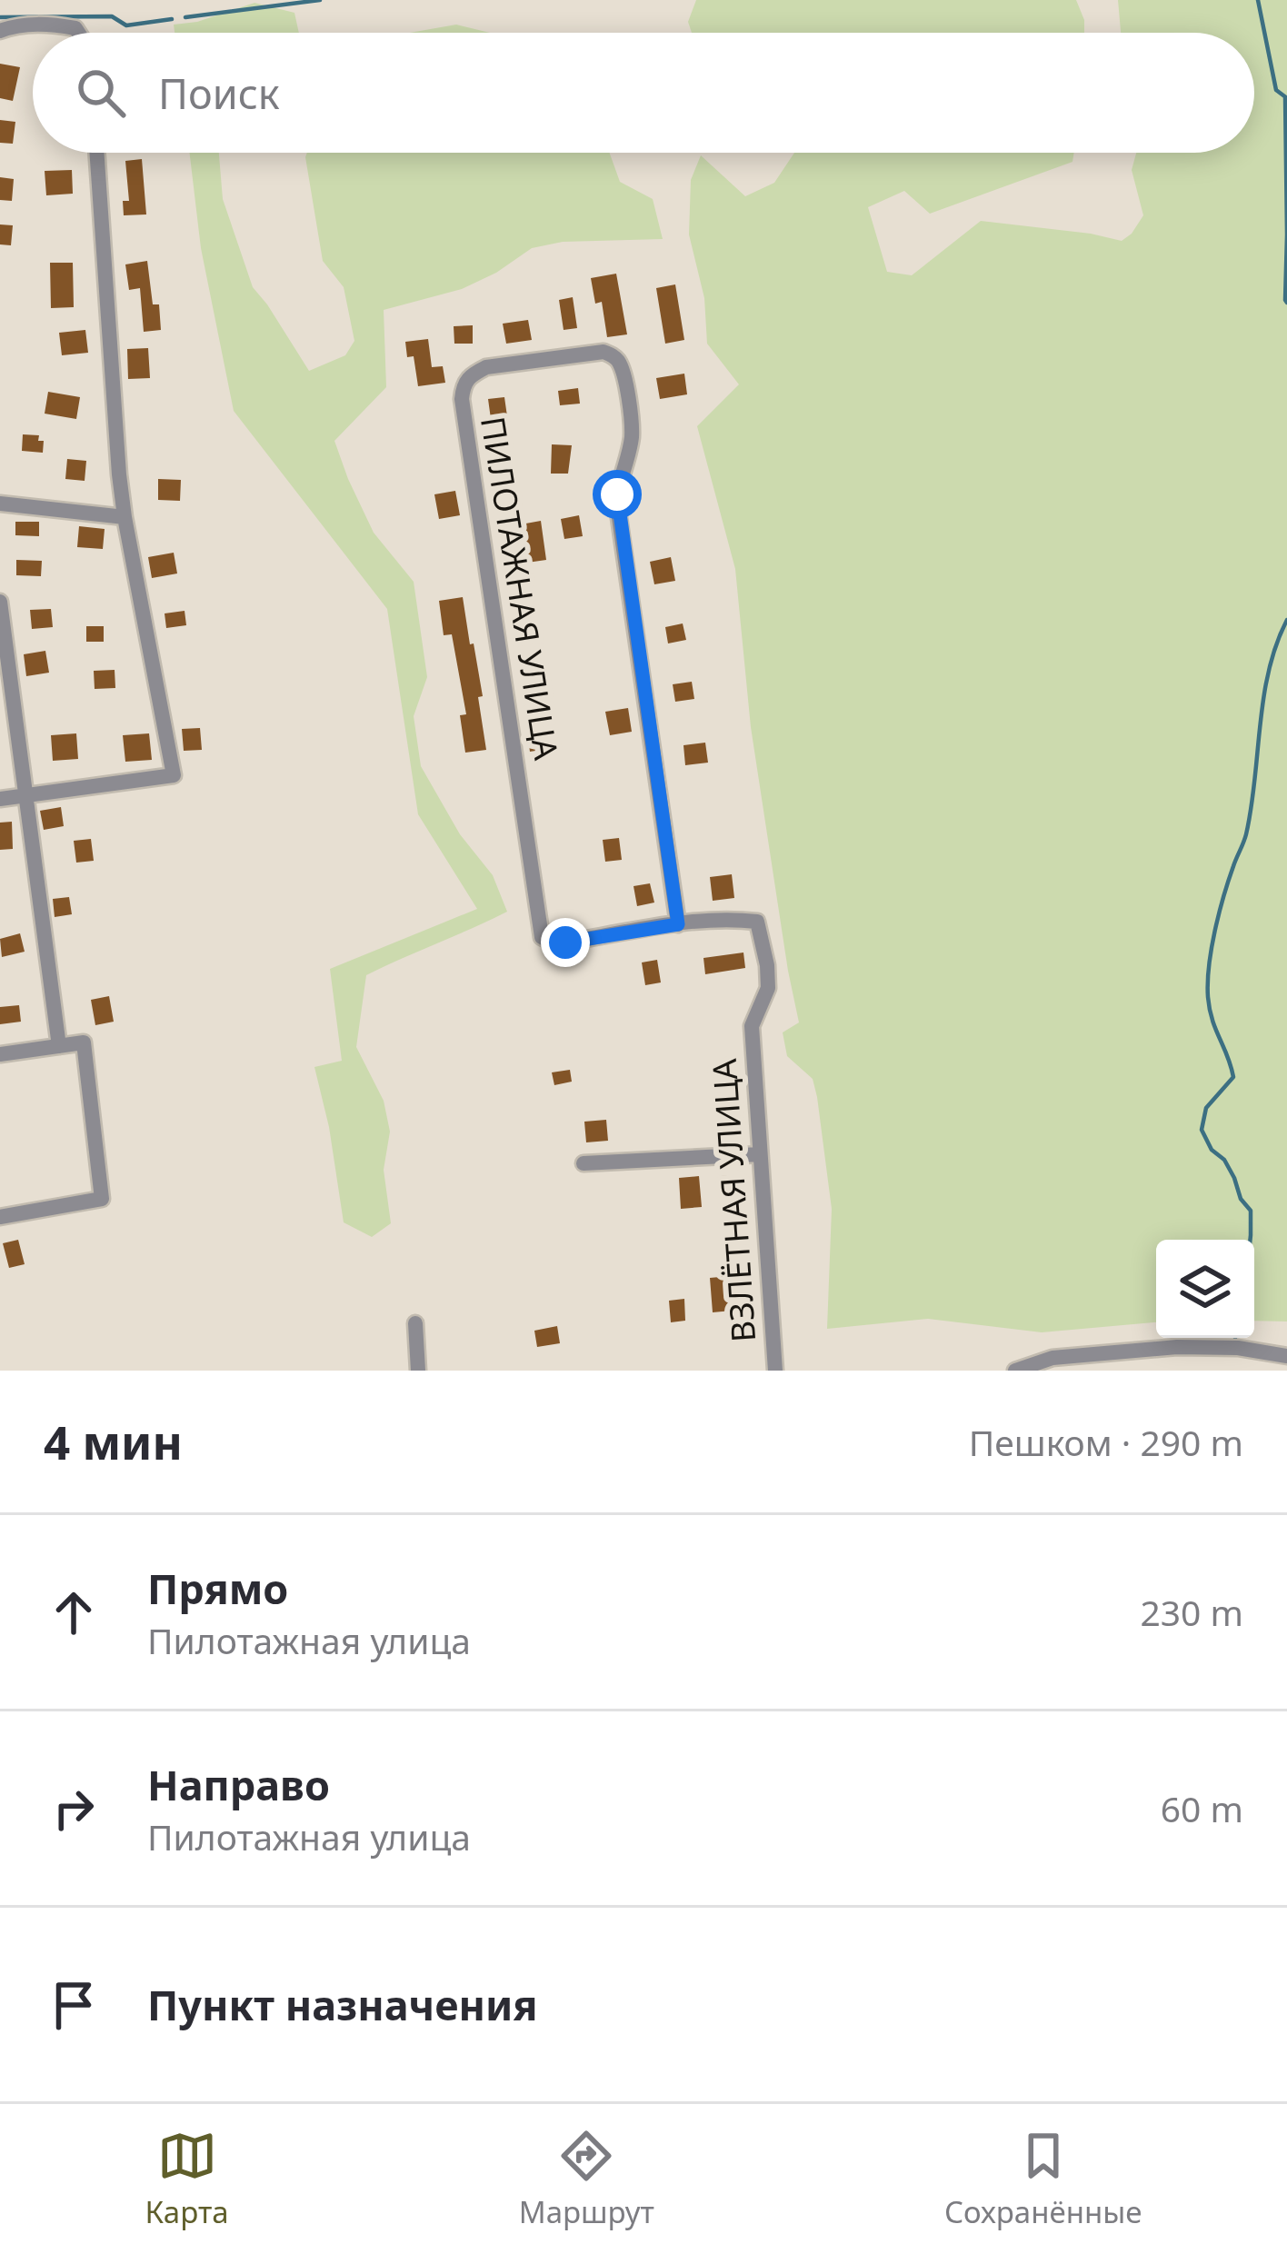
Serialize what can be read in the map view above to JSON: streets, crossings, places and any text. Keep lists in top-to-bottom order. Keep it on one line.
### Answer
{"streets":{"street":["ПИЛОТАЖНАЯ УЛИЦА","ВЗЛЁТНАЯ УЛИЦА"]},"crossings":[["ПИЛОТАЖНАЯ УЛИЦА","ВЗЛЁТНАЯ УЛИЦА"]],"page":{"search":"Поиск","heading":["4 мин","Пешком · 290 m"],"list":[["Прямо","Пилотажная улица","230 m"],["Направо","Пилотажная улица","60 m"],"Пункт назначения"],"nav":["Карта","Маршрут","Сохранённые"]}}
